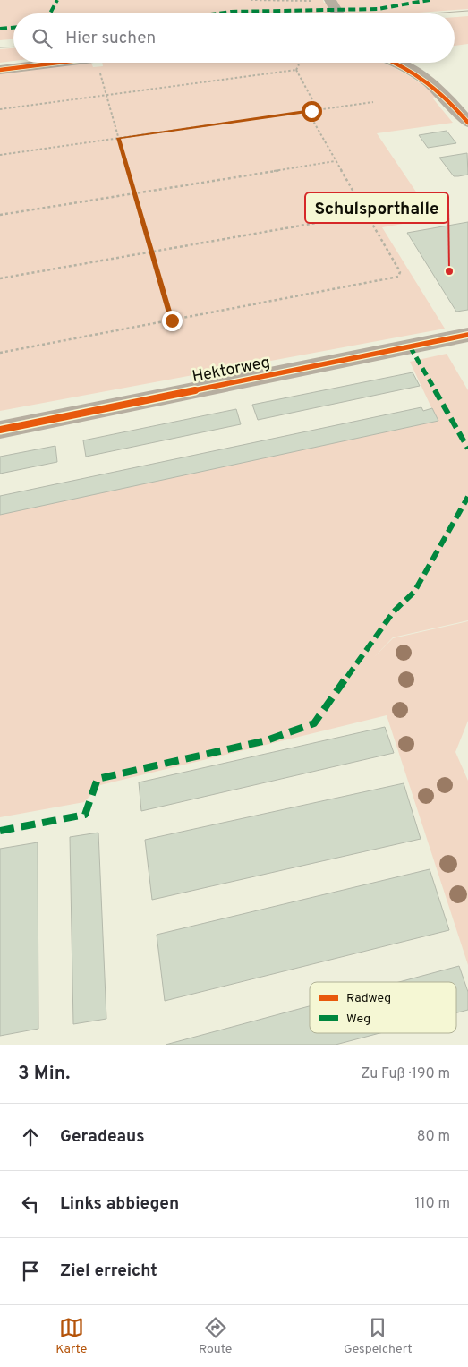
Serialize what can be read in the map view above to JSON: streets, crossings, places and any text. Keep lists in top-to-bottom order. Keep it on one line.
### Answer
{"streets":{"street":["Hektorweg"]},"places":["Schulsporthalle"],"legend":["Radweg","Weg"],"page":{"search":"Hier suchen","heading":["3 Min.","Zu Fuß · 190 m"],"list":[["Geradeaus","80 m"],["Links abbiegen","110 m"],"Ziel erreicht"],"nav":["Karte","Route","Gespeichert"]}}
